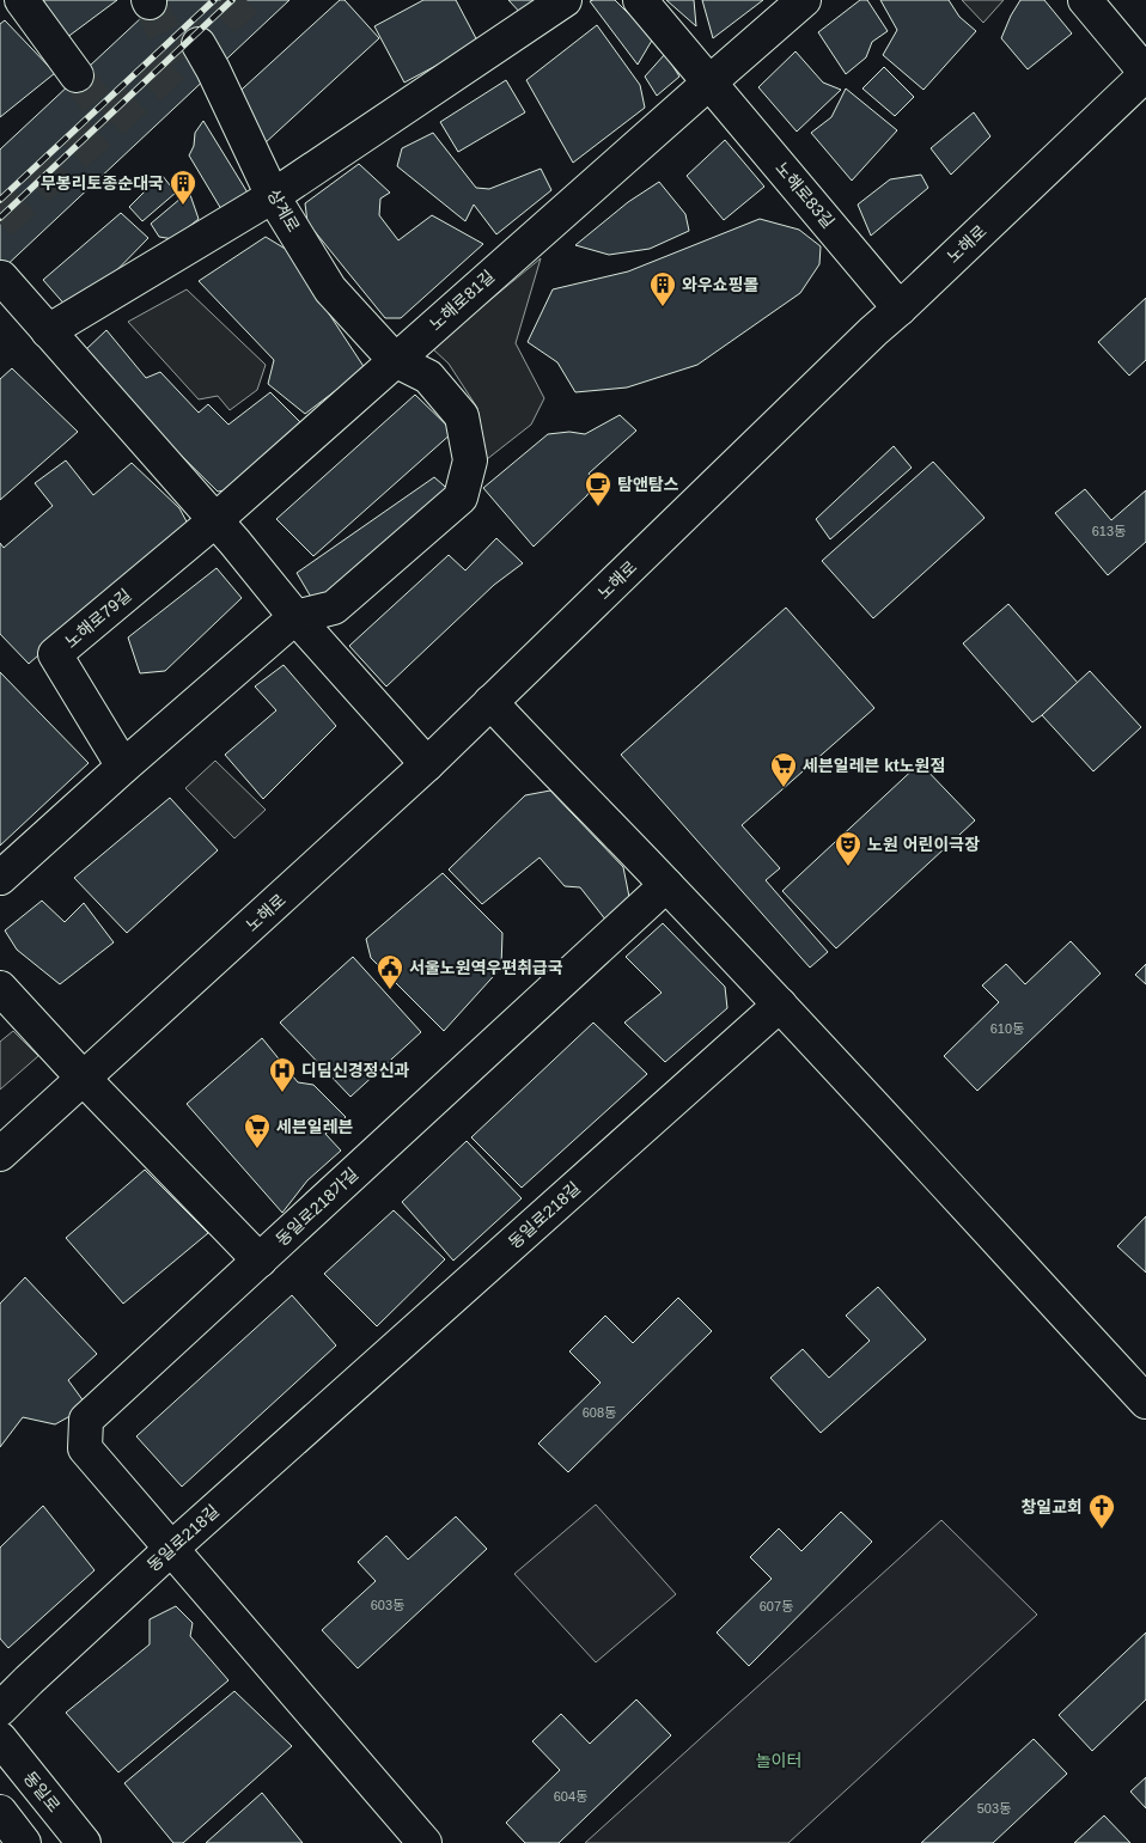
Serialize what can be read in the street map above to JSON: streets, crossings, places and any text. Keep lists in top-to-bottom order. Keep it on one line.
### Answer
{"streets":{"street":["노해로83길","상계로","노해로","노해로81길","노해로79길","동일로218가길","동일로218길","동일로"]},"crossings":[["노해로83길","노해로"],["노해로83길","노해로81길"],["상계로","노해로81길"],["노해로81길","노해로79길"],["동일로218가길","동일로218길"]],"parks":["놀이터"],"places":{"building":["무봉리토종순대국","와우쇼핑몰"],"cafe":["탐앤탐스"],"supermarket":["세븐일레븐 kt노원점","세븐일레븐"],"theatre":["노원 어린이극장"],"public building":["서울노원역우편취급국"],"hospital":["디딤신경정신과"],"church":["창일교회"]},"house_numbers":["613동","610동","608동","603동","607동","604동","503동"]}
